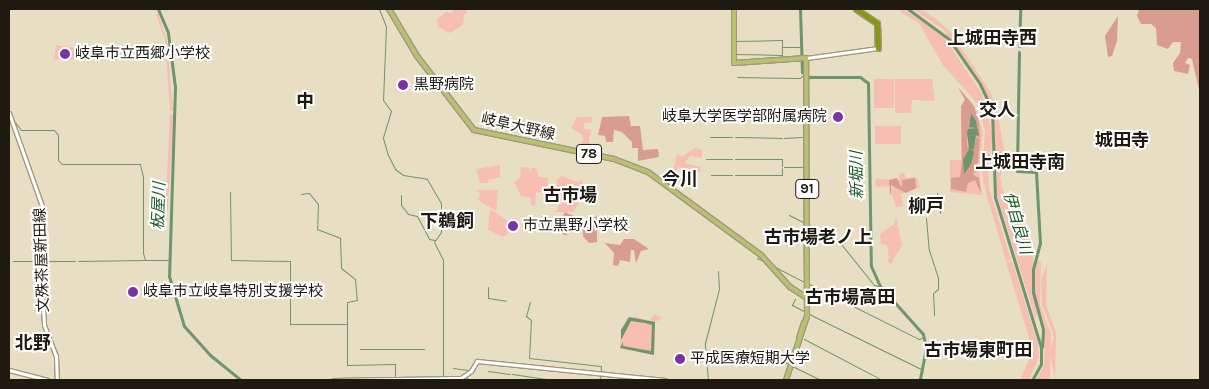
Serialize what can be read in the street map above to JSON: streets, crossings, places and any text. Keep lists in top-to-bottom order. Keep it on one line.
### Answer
{"streets":{"main road":["岐阜大野線","78","91","文殊茶屋新田線"]},"crossings":[["岐阜大野線","91"]],"districts":["上城田寺西","中","交人","城田寺","上城田寺南","今川","古市場","柳戸","下鵜飼","古市場老ノ上","古市場高田","北野","古市場東町田"],"water":["新堀川","板屋川","伊自良川"],"places":["岐阜市立西郷小学校","黒野病院","岐阜大学医学部附属病院","市立黒野小学校","岐阜市立岐阜特別支援学校","平成医療短期大学"]}
